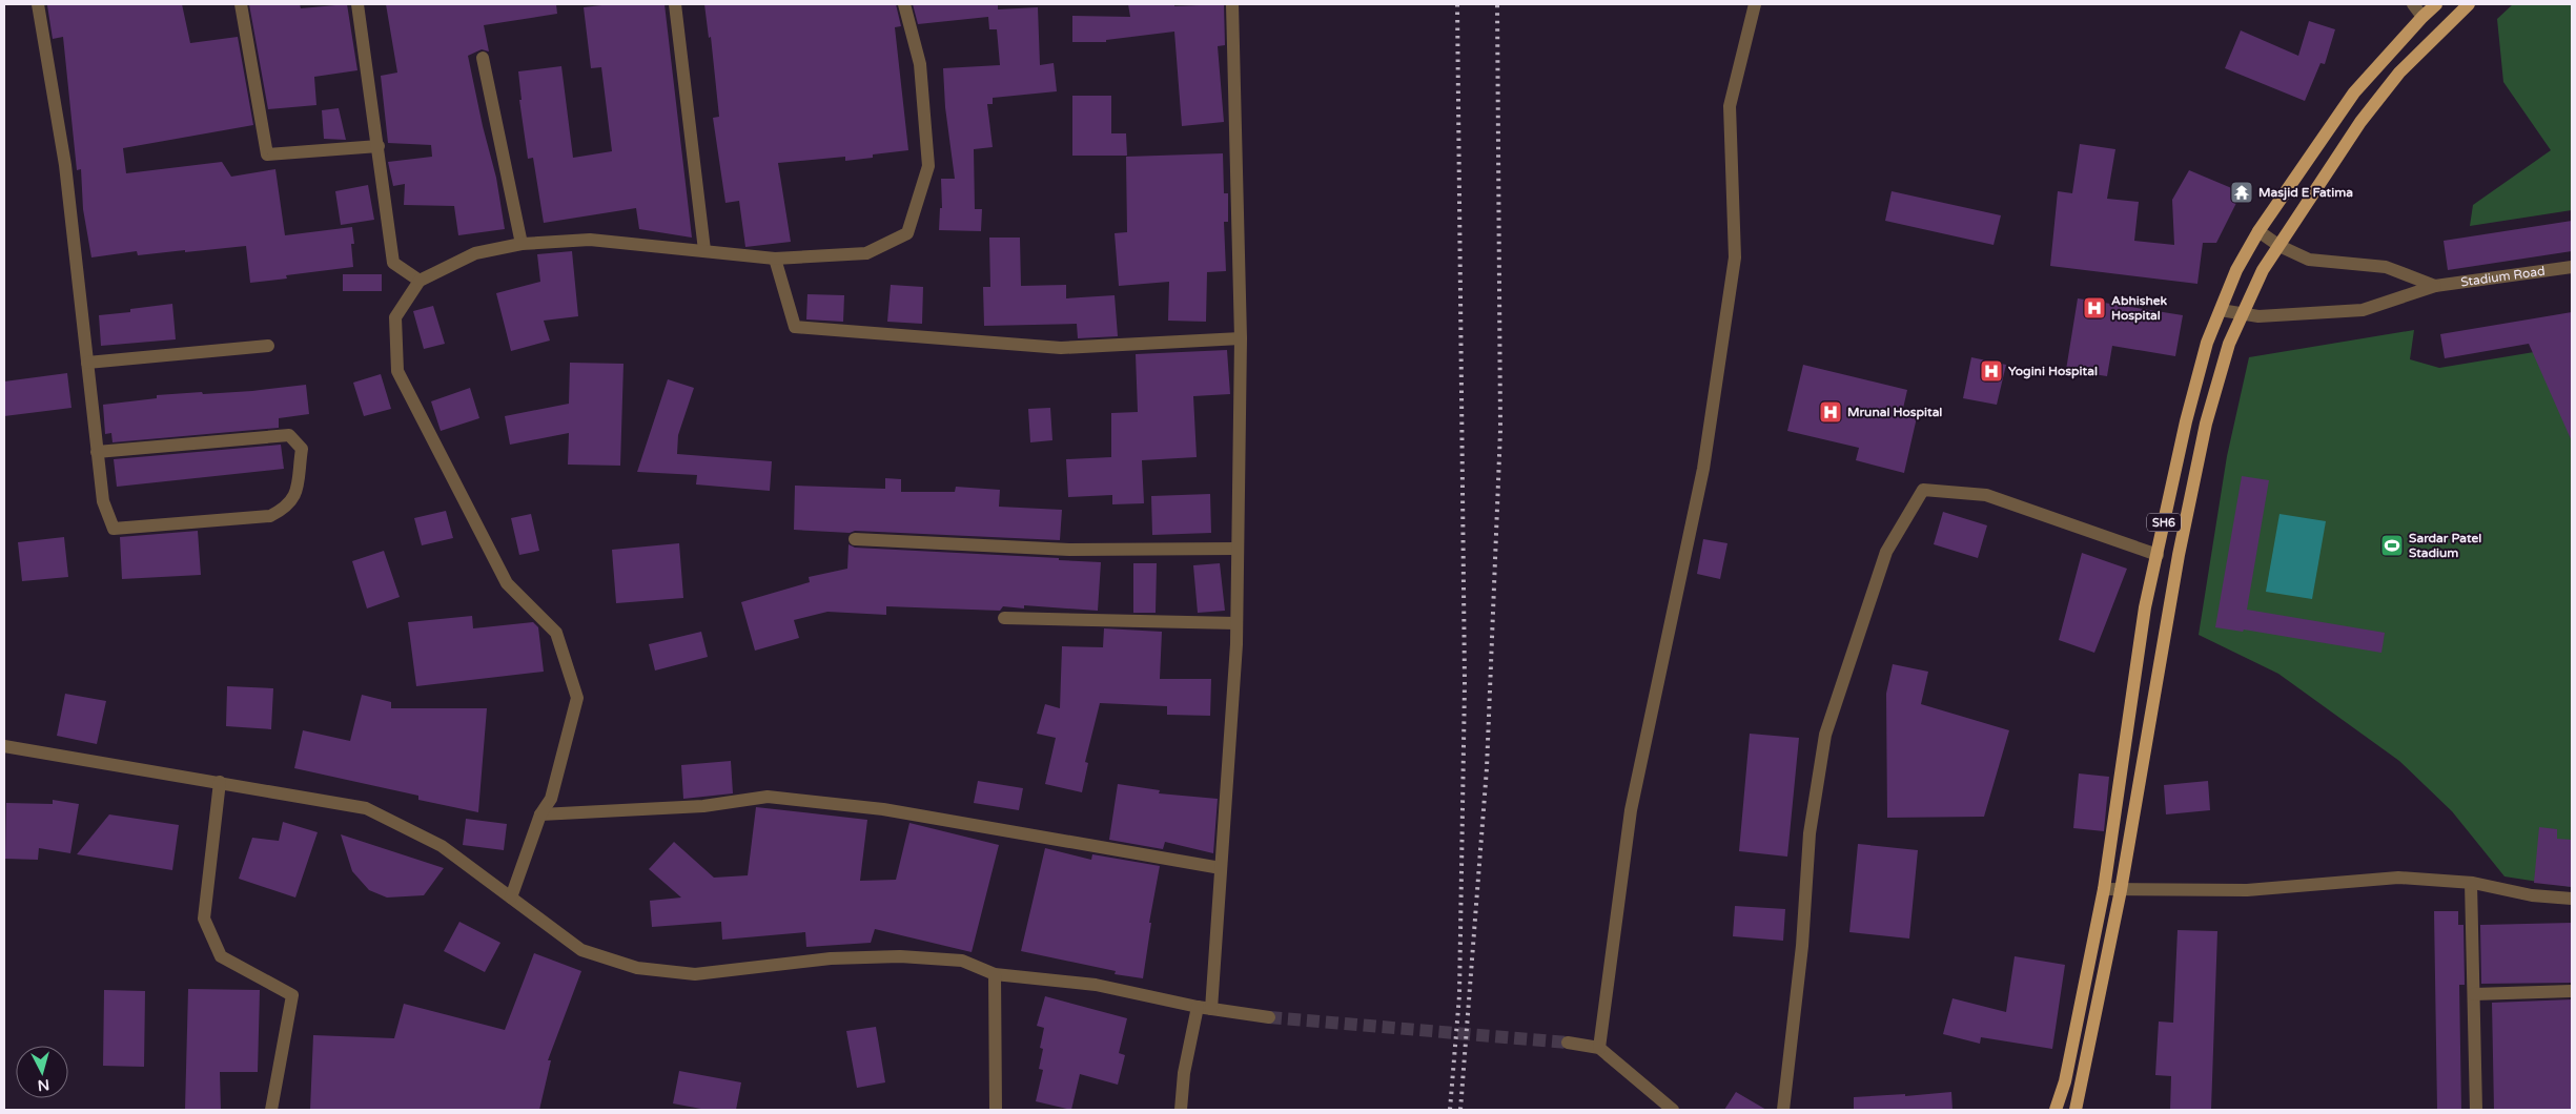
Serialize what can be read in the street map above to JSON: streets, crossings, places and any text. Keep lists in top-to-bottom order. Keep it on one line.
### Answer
{"streets":{"main road":["SH6"],"street":["Stadium Road"]},"crossings":[["Stadium Road","SH6"]],"places":{"temple":["Masjid E Fatima"],"hospital":["Abhishek Hospital","Yogini Hospital","Mrunal Hospital"],"sports":["Sardar Patel Stadium"]},"north":"bottom"}
